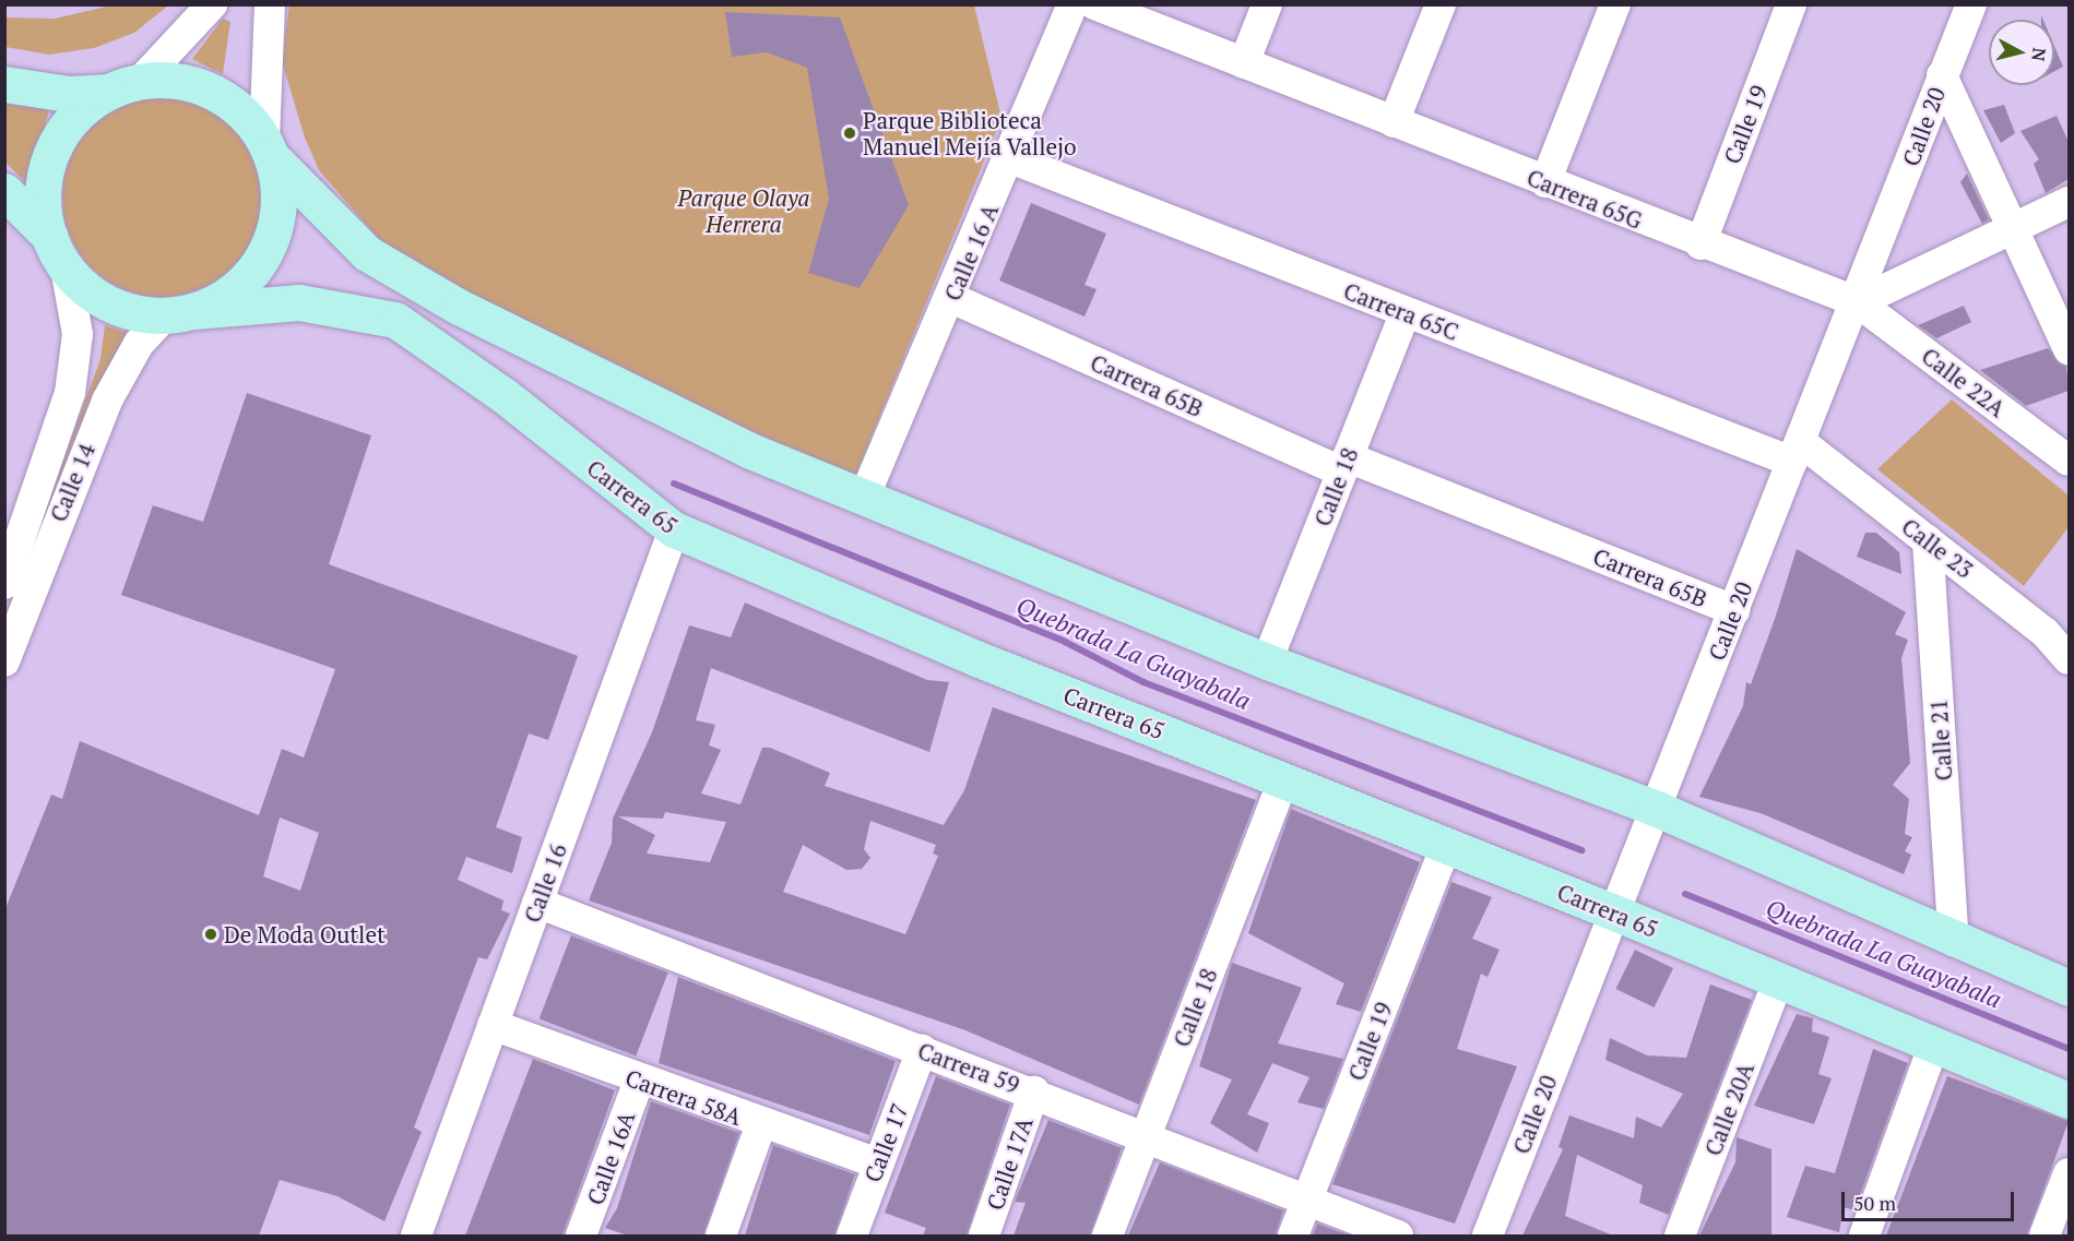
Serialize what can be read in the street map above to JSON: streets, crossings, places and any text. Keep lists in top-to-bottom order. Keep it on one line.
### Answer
{"streets":{"main road":["Carrera 65"],"street":["Calle 19","Calle 20","Carrera 65G","Calle 16 A","Carrera 65C","Calle 22A","Carrera 65B","Calle 14","Calle 18","Calle 23","Calle 21","Calle 16","Carrera 59","Carrera 58A","Calle 20A","Calle 17","Calle 16A","Calle 17A"]},"crossings":[["Calle 19","Carrera 65G"],["Calle 19","Carrera 65"],["Calle 19","Carrera 59"],["Calle 20","Carrera 65G"],["Calle 20","Carrera 65C"],["Calle 20","Calle 22A"],["Calle 20","Carrera 65B"],["Calle 20","Carrera 65"],["Calle 20","Calle 23"],["Carrera 65G","Calle 22A"],["Calle 16 A","Carrera 65C"],["Calle 16 A","Carrera 65B"],["Carrera 65C","Calle 18"],["Carrera 65C","Calle 23"],["Carrera 65B","Calle 18"],["Calle 14","Carrera 65"],["Calle 18","Carrera 65"],["Calle 18","Carrera 59"],["Carrera 65","Calle 16"],["Carrera 65","Calle 20A"],["Calle 23","Calle 21"],["Calle 16","Carrera 59"],["Calle 16","Carrera 58A"],["Carrera 59","Calle 17"],["Carrera 59","Calle 17A"],["Carrera 58A","Calle 17"],["Carrera 58A","Calle 16A"]],"water":["Quebrada La Guayabala"],"parks":["Parque Olaya Herrera"],"places":["Parque Biblioteca Manuel Mejía Vallejo","De Moda Outlet"],"scale_bar":"50 m","north":"right"}
